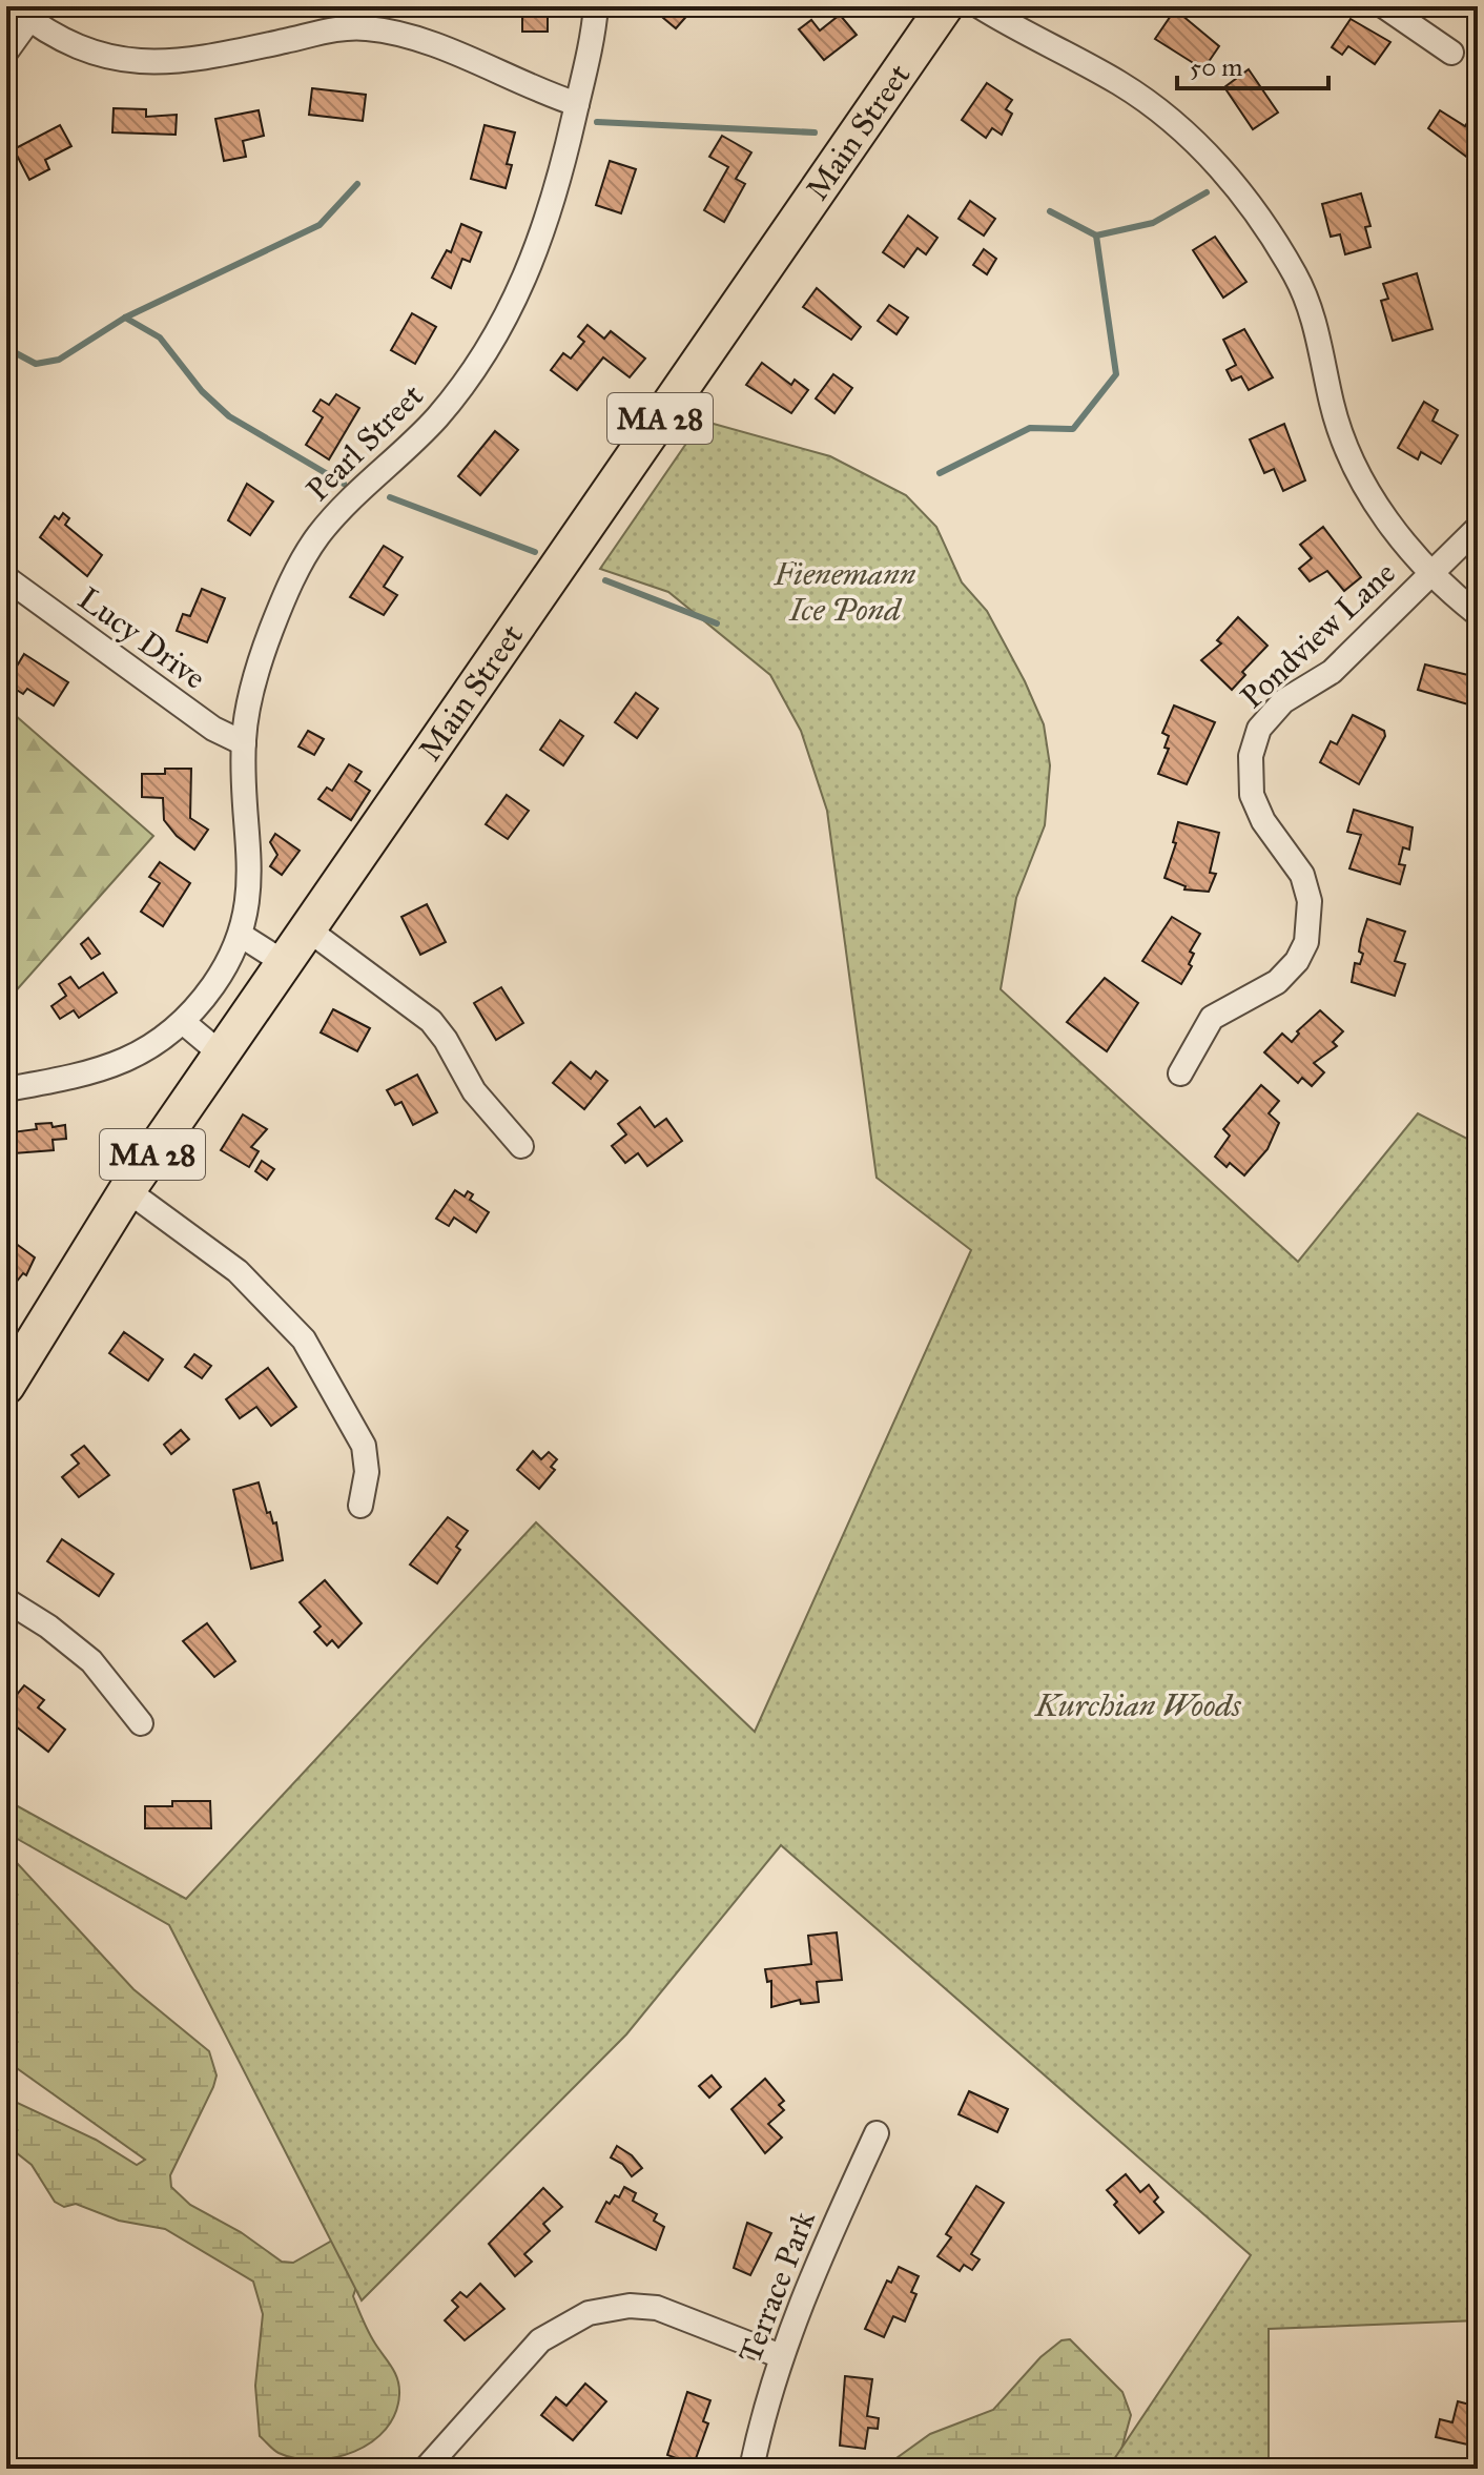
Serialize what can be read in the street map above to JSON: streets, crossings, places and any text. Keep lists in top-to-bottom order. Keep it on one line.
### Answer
{"streets":{"main road":["Main Street","MA 28"],"street":["Pearl Street","Pondview Lane","Lucy Drive","Terrace Park"]},"crossings":[["Pearl Street","Lucy Drive"]],"parks":["Fienemann Ice Pond","Kurchian Woods"],"scale_bar":"50 m"}
